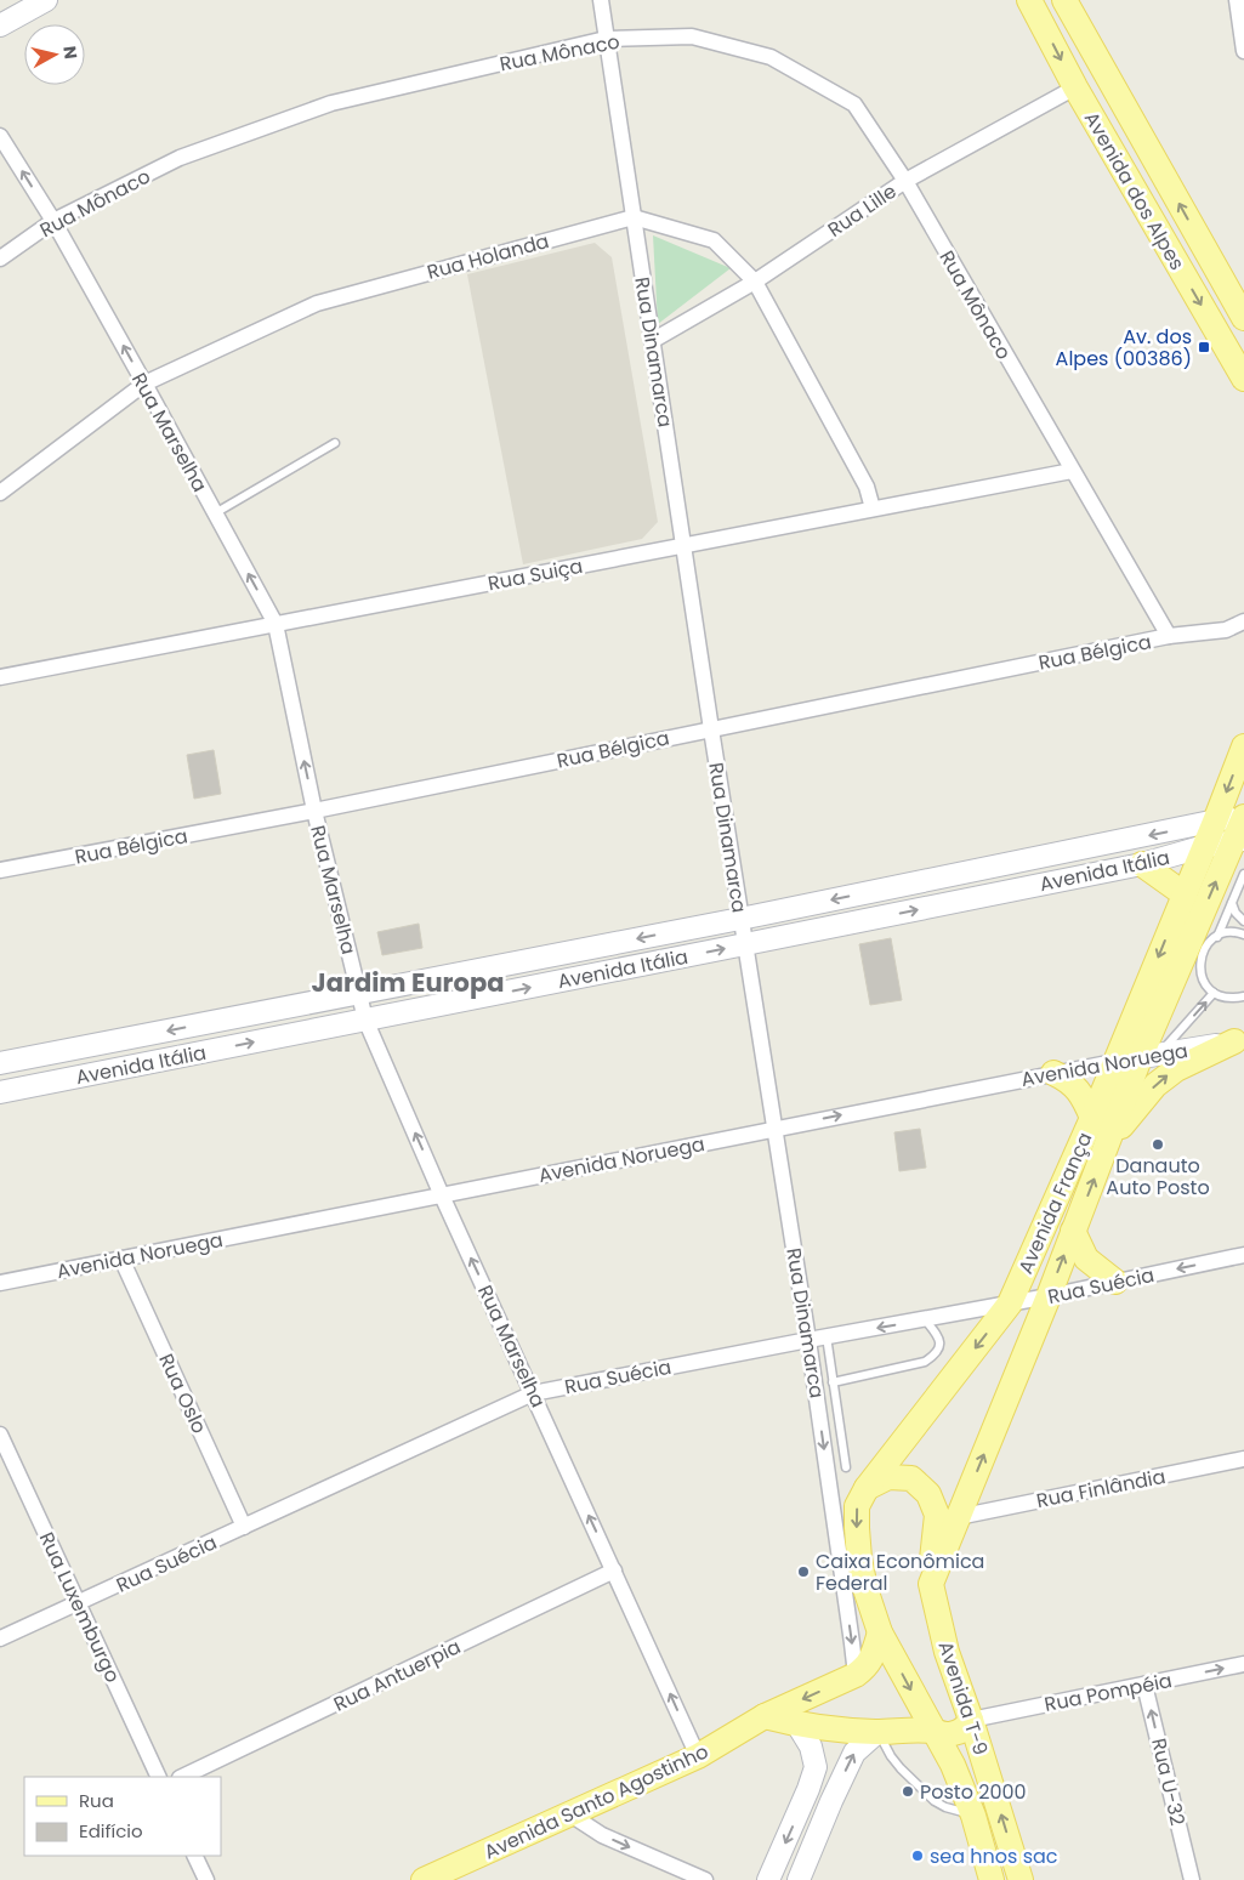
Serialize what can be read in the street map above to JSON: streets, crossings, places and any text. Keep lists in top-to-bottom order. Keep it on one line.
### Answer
{"streets":{"main road":["Avenida dos Alpes","Avenida Itália","Avenida Noruega","Avenida França","Avenida T-9","Avenida Santo Agostinho"],"street":["Rua Mônaco","Rua Lille","Rua Holanda","Rua Dinamarca","Rua Marselha","Rua Suiça","Rua Bélgica","Rua Suécia","Rua Oslo","Rua Finlândia","Rua Luxemburgo","Rua Antuerpia","Rua Pompéia","Rua U-32"]},"crossings":[["Rua Mônaco","Rua Lille"],["Rua Mônaco","Rua Dinamarca"],["Rua Mônaco","Rua Marselha"],["Rua Mônaco","Rua Suiça"],["Rua Mônaco","Rua Bélgica"],["Avenida dos Alpes","Rua Lille"],["Rua Lille","Rua Dinamarca"],["Rua Holanda","Rua Dinamarca"],["Rua Holanda","Rua Marselha"],["Rua Dinamarca","Rua Suiça"],["Rua Dinamarca","Rua Bélgica"],["Rua Dinamarca","Avenida Itália"],["Rua Dinamarca","Avenida Noruega"],["Rua Dinamarca","Rua Suécia"],["Rua Dinamarca","Avenida Santo Agostinho"],["Rua Marselha","Rua Suiça"],["Rua Marselha","Rua Bélgica"],["Rua Marselha","Avenida Itália"],["Rua Marselha","Avenida Noruega"],["Rua Marselha","Rua Suécia"],["Rua Marselha","Rua Antuerpia"],["Rua Marselha","Avenida Santo Agostinho"],["Avenida Itália","Avenida França"],["Avenida Noruega","Avenida França"],["Avenida Noruega","Rua Oslo"],["Avenida França","Rua Suécia"],["Avenida França","Rua Finlândia"],["Avenida França","Avenida T-9"],["Avenida França","Avenida Santo Agostinho"],["Rua Suécia","Rua Oslo"],["Rua Suécia","Rua Luxemburgo"],["Rua Pompéia","Avenida T-9"],["Rua Pompéia","Rua U-32"],["Avenida T-9","Avenida Santo Agostinho"]],"one_way":["Rua Marselha","Rua Pompéia","Rua U-32"],"districts":["Jardim Europa"],"places":{"transit":["Av. dos Alpes (00386)"],"other":["Danauto Auto Posto","Caixa Econômica Federal","Posto 2000","sea hnos sac"]},"legend":["Rua","Edifício"],"north":"right"}
